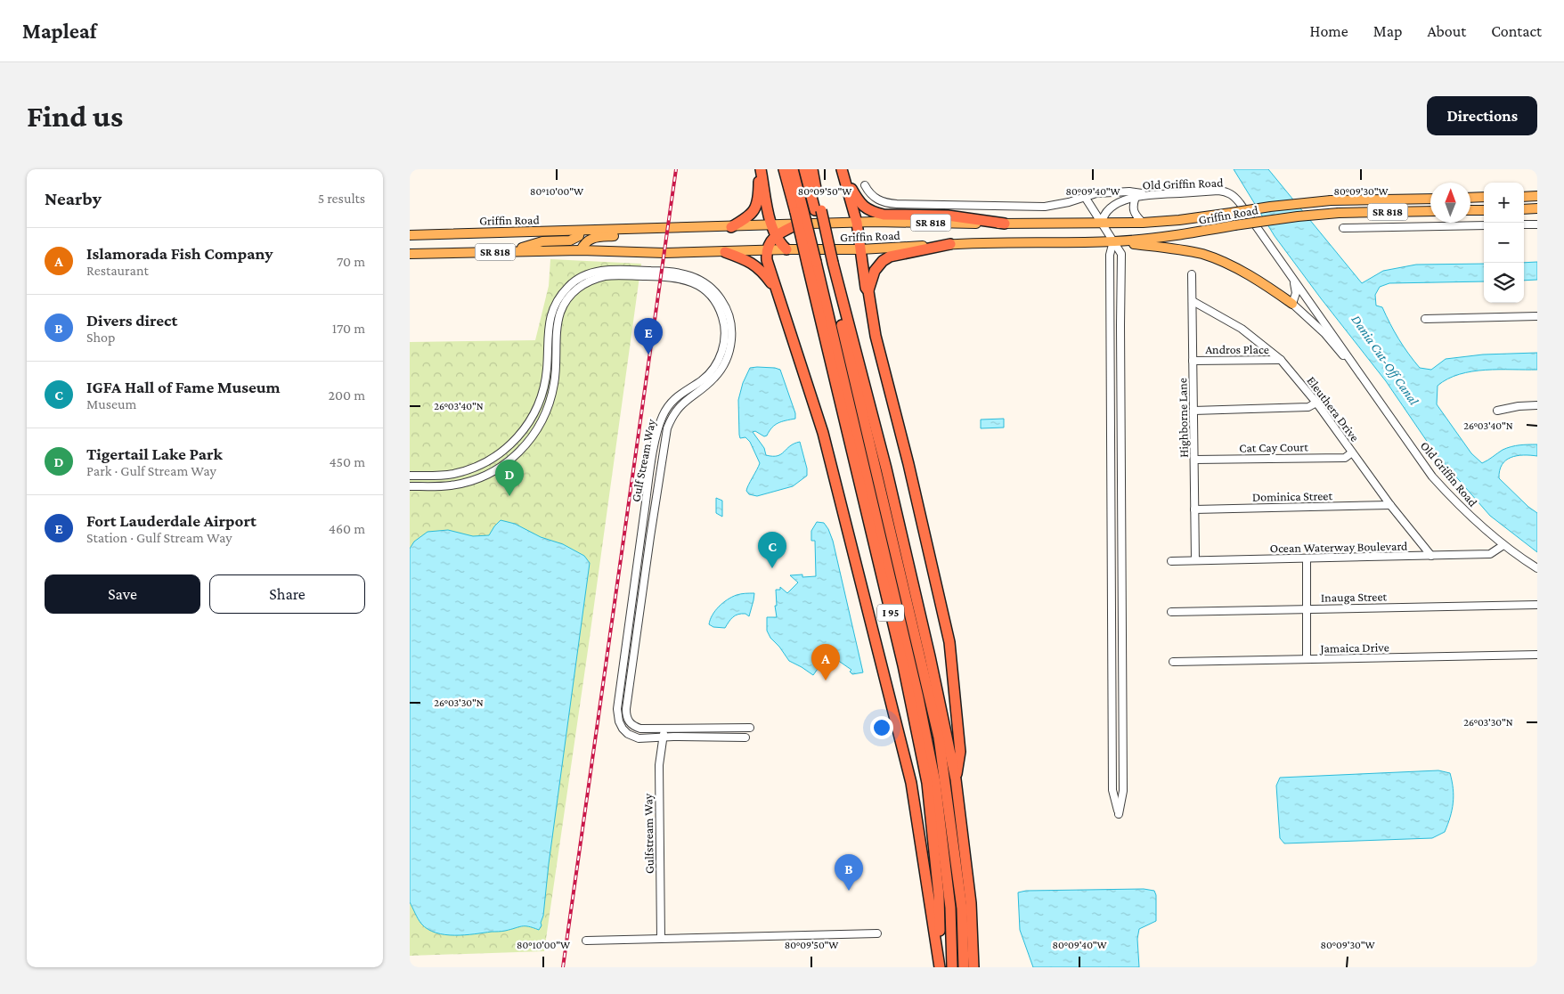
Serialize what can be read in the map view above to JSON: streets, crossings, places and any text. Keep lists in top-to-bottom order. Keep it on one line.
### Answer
{"streets":{"highway":["I 95"],"main road":["SR 818","Griffin Road"],"street":["Old Griffin Road","Andros Place","Eleuthera Drive","Highborne Lane","Cat Cay Court","Gulf Stream Way","Dominica Street","Ocean Waterway Boulevard","Inauga Street","Jamaica Drive","Gulfstream Way"]},"crossings":[["Old Griffin Road","Griffin Road"],["Old Griffin Road","Ocean Waterway Boulevard"],["Andros Place","Eleuthera Drive"],["Andros Place","Highborne Lane"],["Eleuthera Drive","Highborne Lane"],["Eleuthera Drive","Cat Cay Court"],["Eleuthera Drive","Dominica Street"],["Eleuthera Drive","Ocean Waterway Boulevard"],["Highborne Lane","Cat Cay Court"],["Highborne Lane","Dominica Street"],["Highborne Lane","Ocean Waterway Boulevard"],["Gulf Stream Way","Gulfstream Way"]],"water":["Dania Cut-Off Canal"],"north":"top","page":{"header":"Mapleaf","nav":["Home","Map","About","Contact"],"buttons":["Directions",["Save","Share"]],"title":"Find us","heading":["Nearby","5 results"],"map_buttons":["+","−"],"list":[{"mark":"A","name":"Islamorada Fish Company","note":"Restaurant","value":"70 m"},{"mark":"B","name":"Divers direct","note":"Shop","value":"170 m"},{"mark":"C","name":"IGFA Hall of Fame Museum","note":"Museum","value":"200 m"},{"mark":"D","name":"Tigertail Lake Park","note":"Park · Gulf Stream Way","value":"450 m"},{"mark":"E","name":"Fort Lauderdale Airport","note":"Station · Gulf Stream Way","value":"460 m"}],"pins":["E","D","C","A","B"]},"coordinates":["80°10'00\"W","80°09'50\"W","80°09'40\"W","80°09'30\"W","26°03'40\"N","26°03'30\"N"]}
